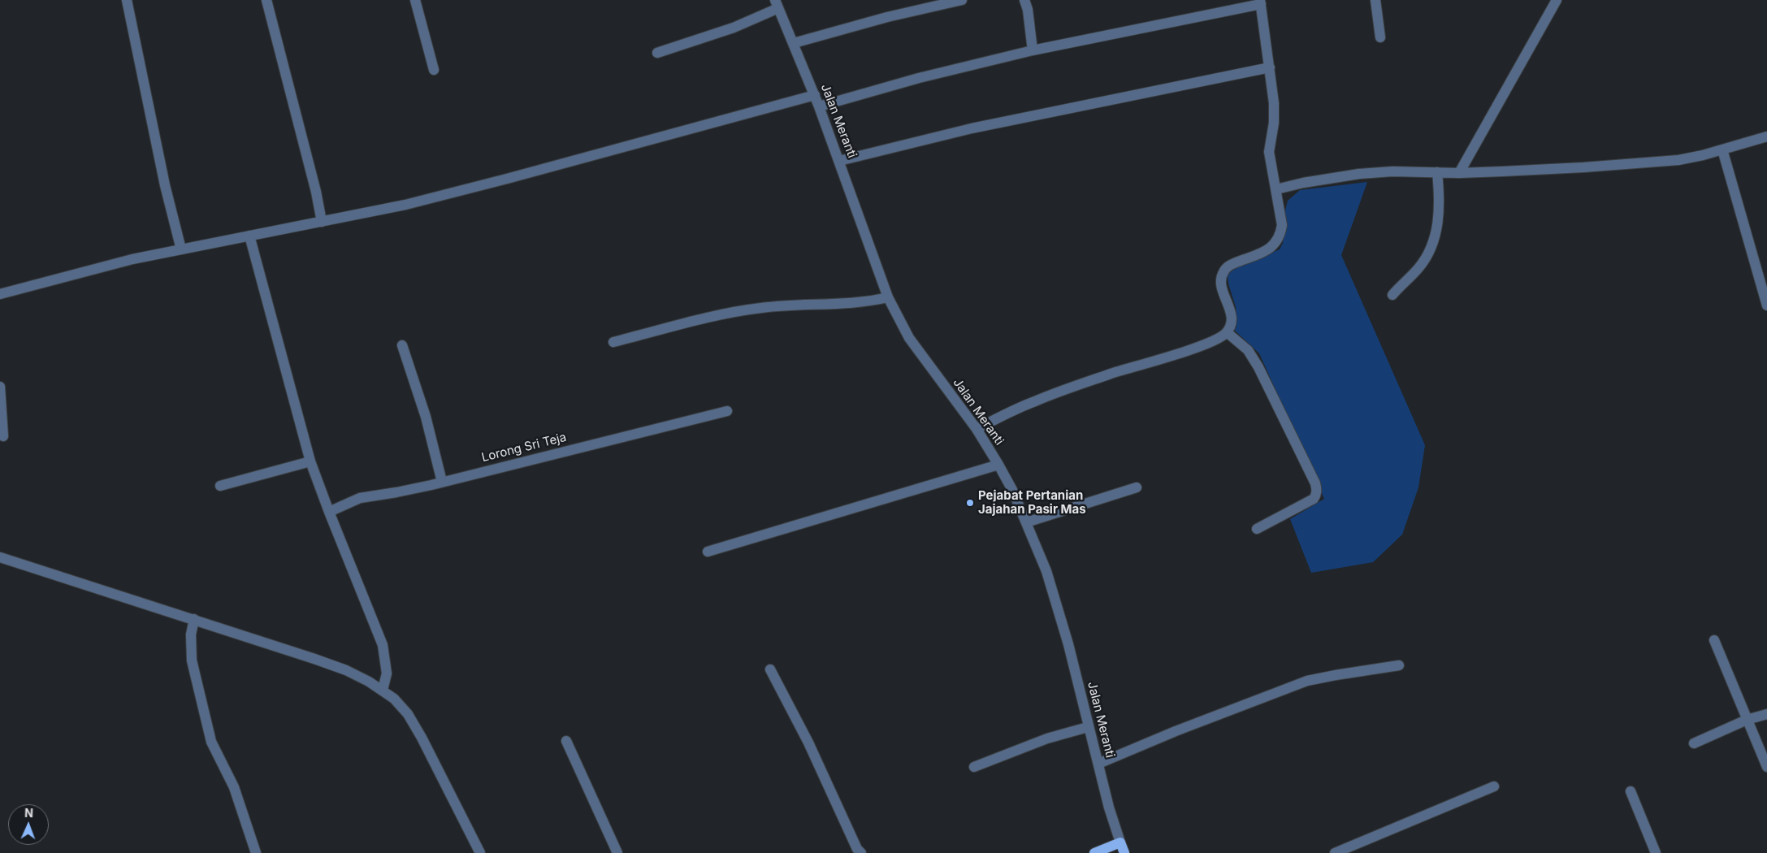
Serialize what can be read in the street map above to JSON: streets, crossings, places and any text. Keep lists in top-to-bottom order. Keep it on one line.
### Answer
{"streets":{"main road":["Jalan Meranti"],"street":["Lorong Sri Teja"]},"places":["Pejabat Pertanian Jajahan Pasir Mas"],"north":"top"}
